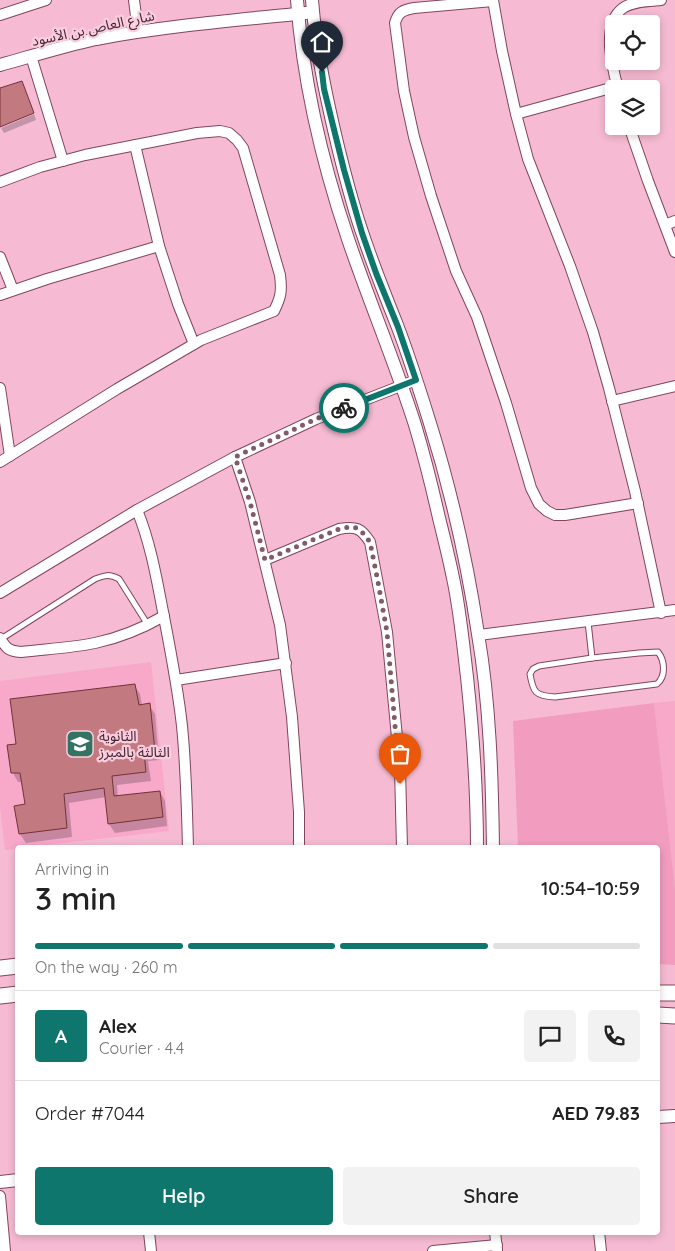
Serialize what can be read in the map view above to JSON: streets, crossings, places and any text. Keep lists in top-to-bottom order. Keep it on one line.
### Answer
{"streets":{"street":["شارع العاص بن الأسود"]},"places":{"school or university":["الثانوية الثالثة بالمبرز"]},"page":{"heading":["3 min","Arriving in","10:54–10:59"],"panel":["Alex","Courier · 4.4","Order #7044","AED 79.83"],"bar":"On the way · 260 m","round":"A","buttons":["Help","Share"]}}
